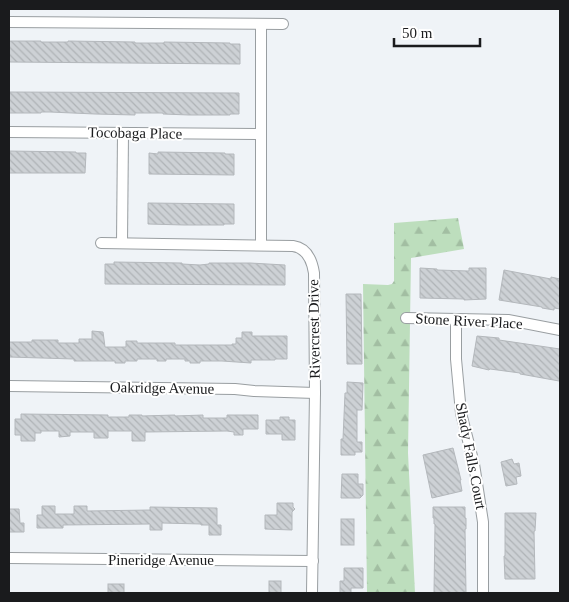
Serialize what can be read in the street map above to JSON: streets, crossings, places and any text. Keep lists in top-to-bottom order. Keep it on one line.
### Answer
{"streets":{"street":["Tocobaga Place","Stone River Place","Rivercrest Drive","Oakridge Avenue","Shady Falls Court","Pineridge Avenue"]},"crossings":[["Stone River Place","Shady Falls Court"],["Rivercrest Drive","Oakridge Avenue"],["Rivercrest Drive","Pineridge Avenue"]],"scale_bar":"50 m"}
